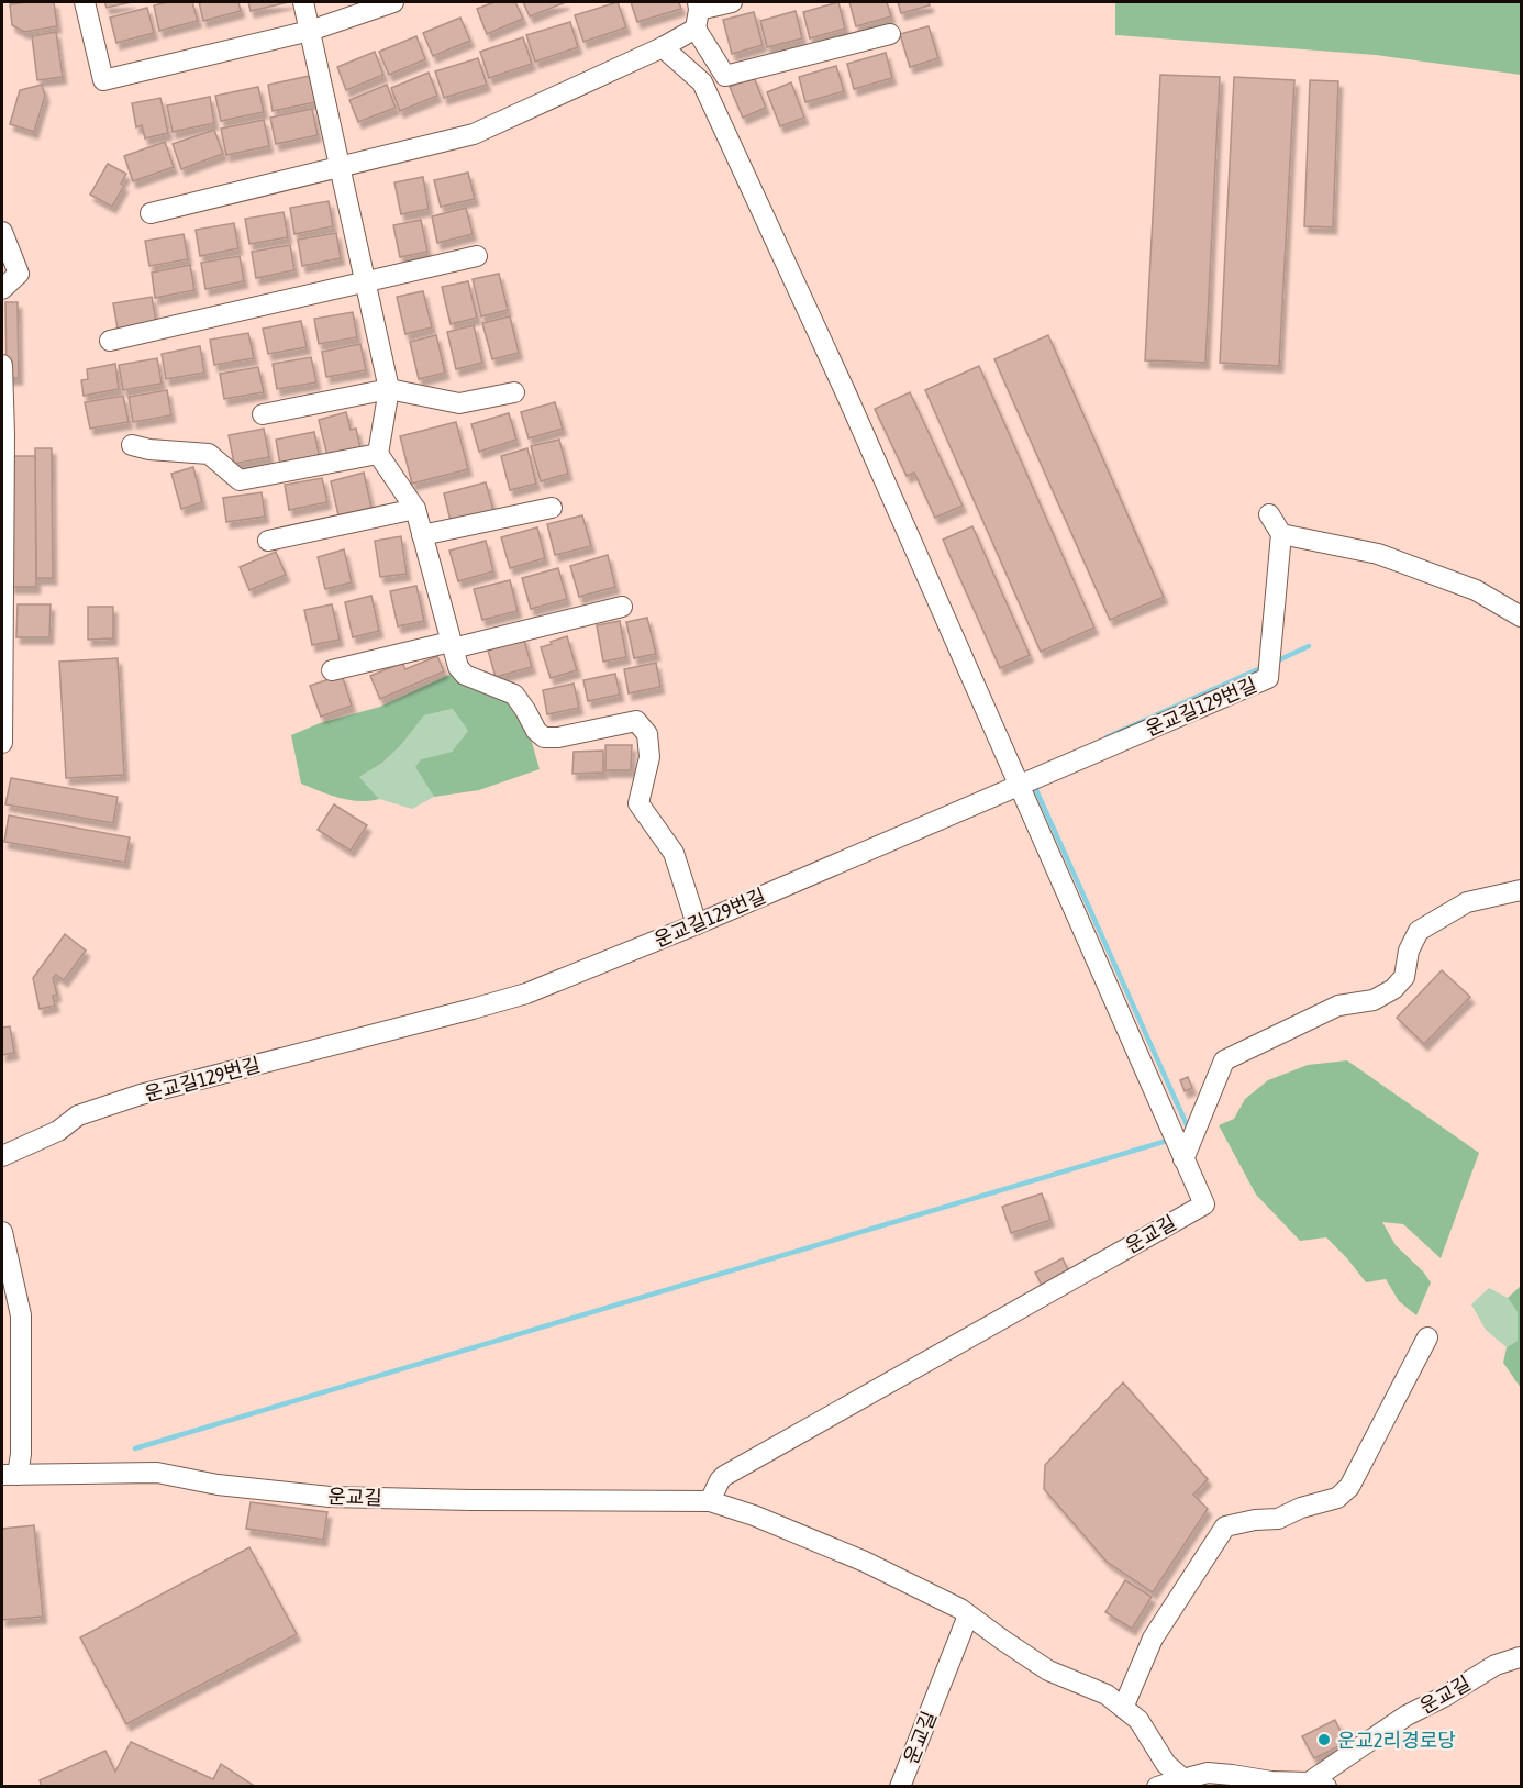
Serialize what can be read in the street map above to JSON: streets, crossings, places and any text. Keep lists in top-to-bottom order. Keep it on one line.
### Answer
{"streets":{"street":["운교길129번길","운교길"]},"crossings":[["운교길129번길","운교길"]],"places":["운교2리경로당"]}
